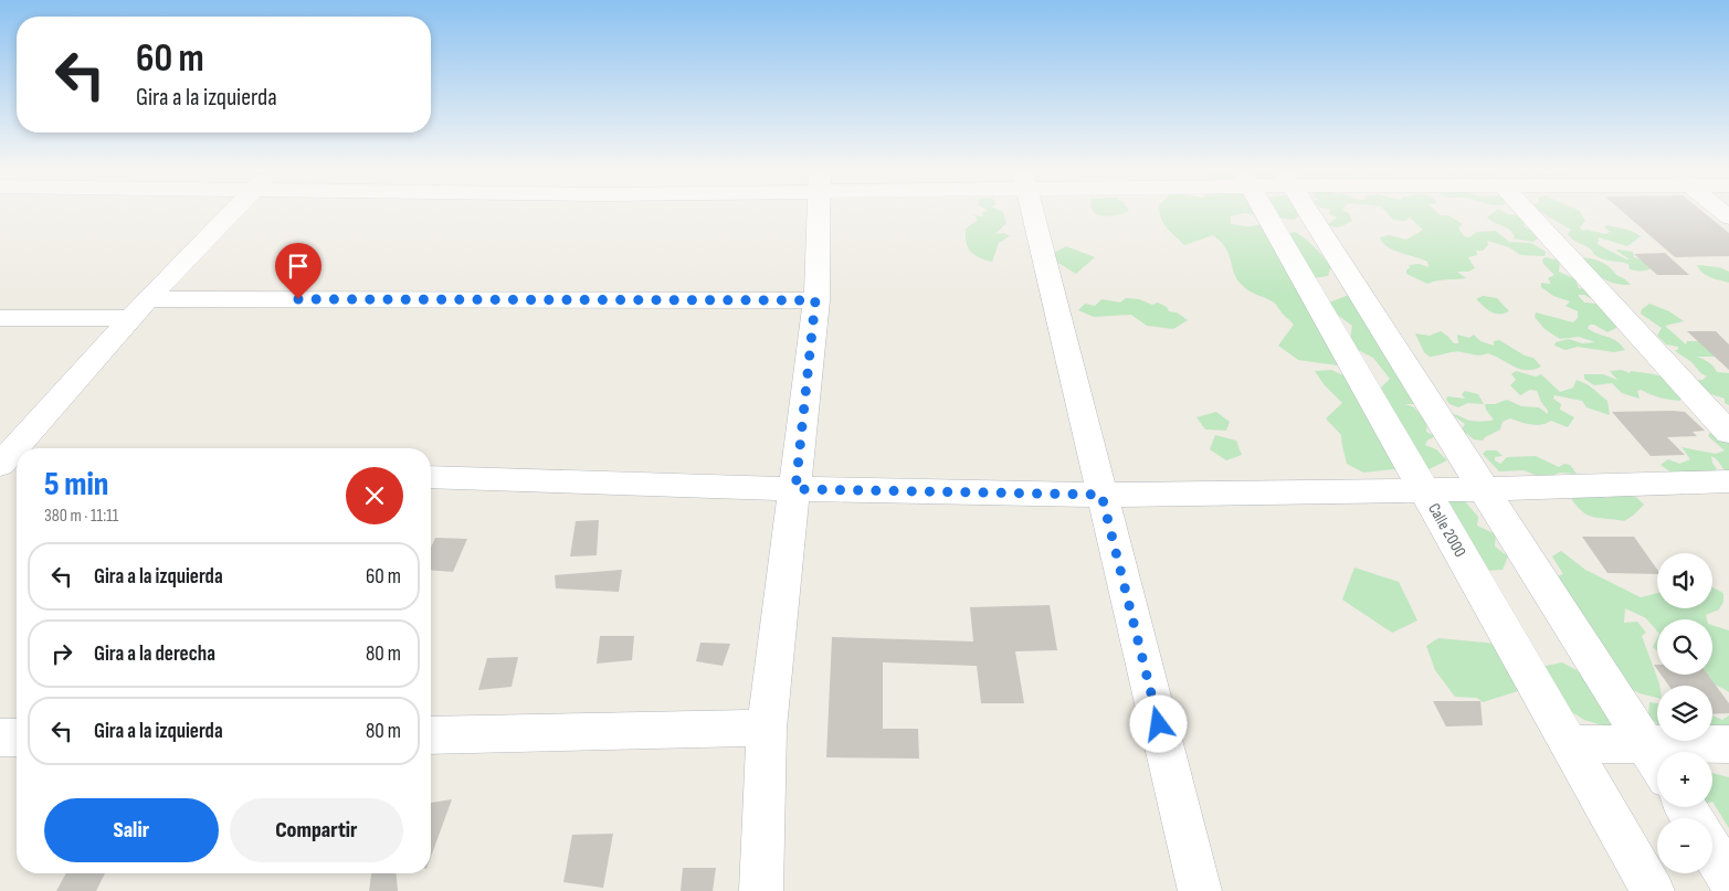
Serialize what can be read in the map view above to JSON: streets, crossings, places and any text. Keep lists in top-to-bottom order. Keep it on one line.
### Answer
{"streets":{"street":["Calle 2000"]},"page":{"turn":["60 m","Gira a la izquierda"],"heading":["5 min","380 m · 11:11"],"list":[{"name":"Gira a la izquierda","value":"60 m"},{"name":"Gira a la derecha","value":"80 m"},{"name":"Gira a la izquierda","value":"80 m"}],"map_buttons":["+","−"],"buttons":["Salir","Compartir"]}}
